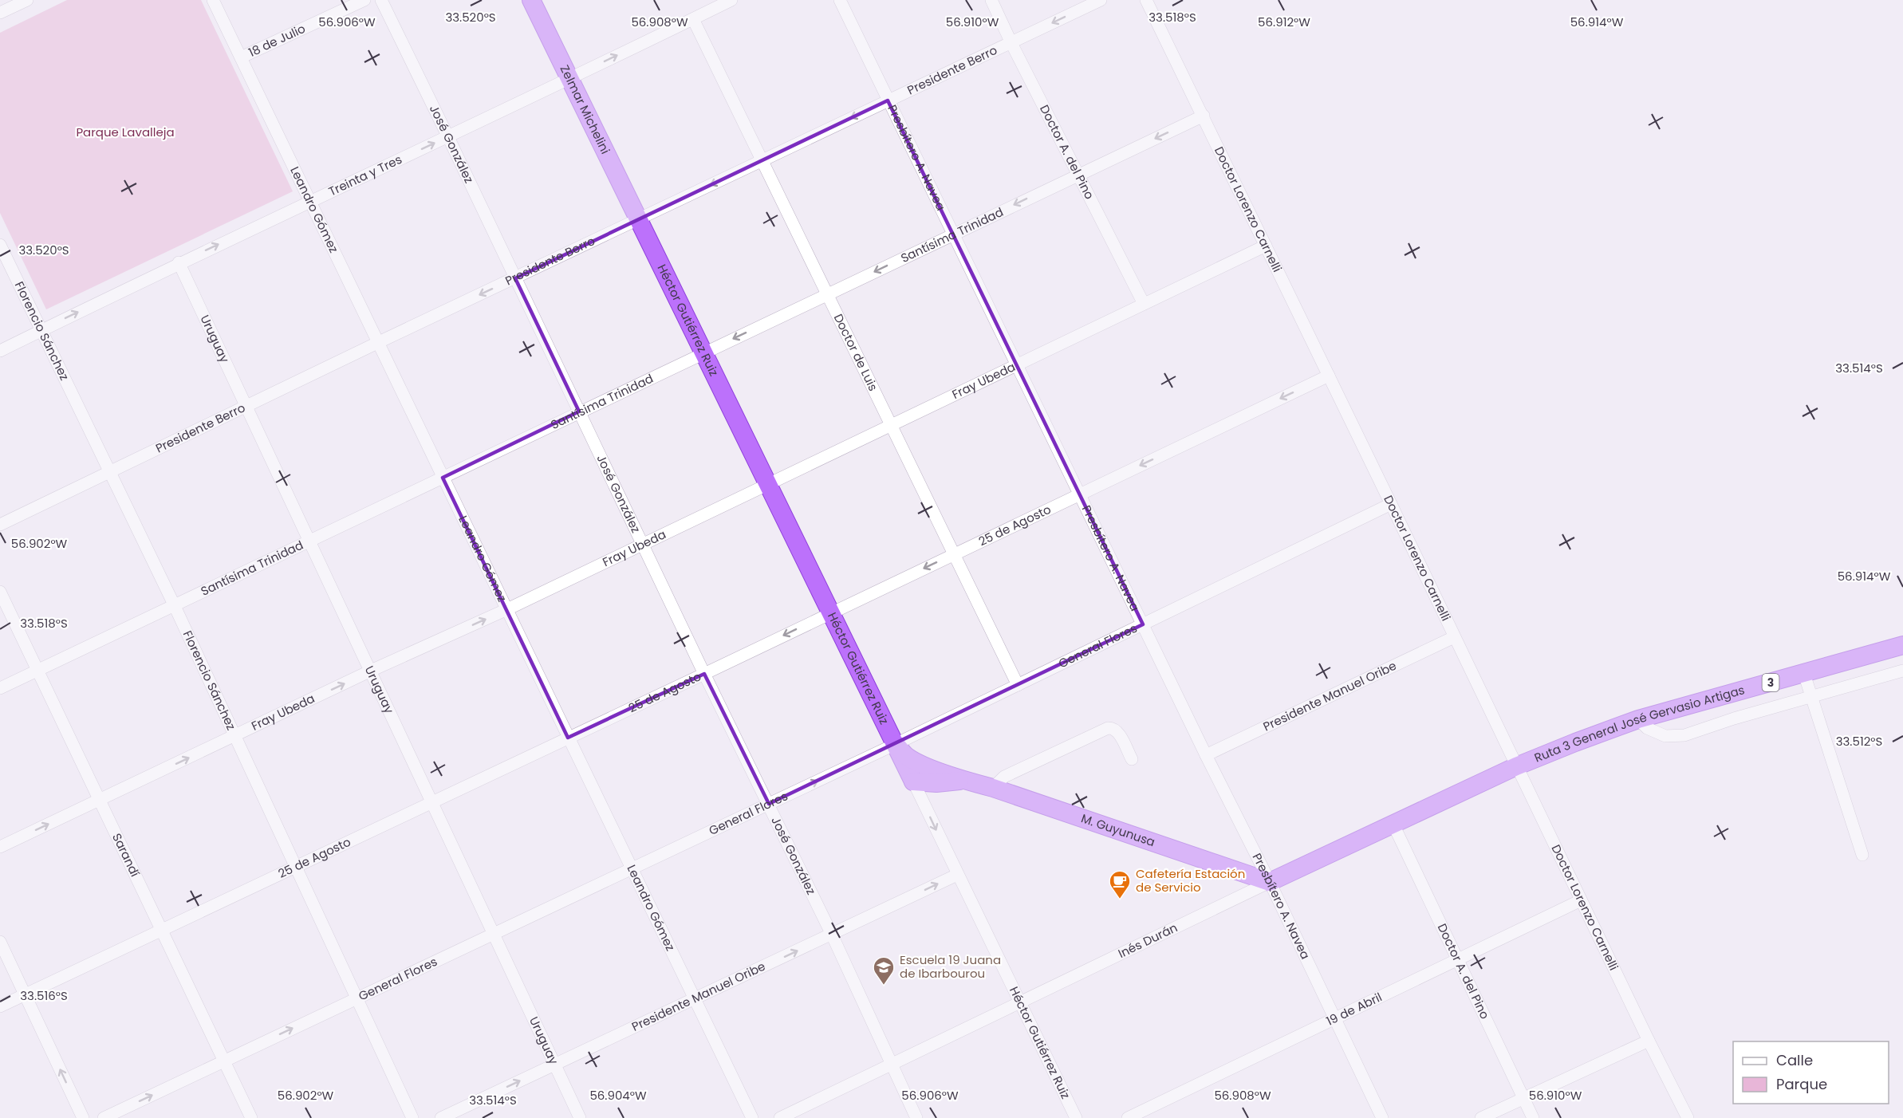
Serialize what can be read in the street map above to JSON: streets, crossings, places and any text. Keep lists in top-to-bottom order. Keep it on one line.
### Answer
{"streets":{"highway":["Zelmar Michelini","Héctor Gutiérrez Ruiz","3","Ruta 3 General José Gervasio Artigas","M. Guyunusa","Inés Durán"],"street":["18 de Julio","Presidente Berro","José González","Doctor A. del Pino","Presbítero A. Navea","Treinta y Tres","Leandro Gómez","Doctor Lorenzo Carnelli","Santísima Trinidad","Florencio Sánchez","Uruguay","Doctor de Luis","Fray Ubeda","25 de Agosto","General Flores","Presidente Manuel Oribe","Sarandí","19 de Abril"]},"crossings":[["18 de Julio","Leandro Gómez"],["Presidente Berro","Zelmar Michelini"],["Presidente Berro","José González"],["Presidente Berro","Doctor A. del Pino"],["Presidente Berro","Presbítero A. Navea"],["Presidente Berro","Leandro Gómez"],["Presidente Berro","Héctor Gutiérrez Ruiz"],["Presidente Berro","Florencio Sánchez"],["Presidente Berro","Uruguay"],["Presidente Berro","Doctor de Luis"],["Zelmar Michelini","Treinta y Tres"],["Zelmar Michelini","Héctor Gutiérrez Ruiz"],["José González","Treinta y Tres"],["José González","Santísima Trinidad"],["José González","Fray Ubeda"],["José González","25 de Agosto"],["José González","General Flores"],["José González","Presidente Manuel Oribe"],["José González","Inés Durán"],["Doctor A. del Pino","Santísima Trinidad"],["Doctor A. del Pino","Fray Ubeda"],["Doctor A. del Pino","Inés Durán"],["Doctor A. del Pino","19 de Abril"],["Presbítero A. Navea","Santísima Trinidad"],["Presbítero A. Navea","Fray Ubeda"],["Presbítero A. Navea","25 de Agosto"],["Presbítero A. Navea","General Flores"],["Presbítero A. Navea","Presidente Manuel Oribe"],["Presbítero A. Navea","M. Guyunusa"],["Presbítero A. Navea","Inés Durán"],["Presbítero A. Navea","19 de Abril"],["Treinta y Tres","Leandro Gómez"],["Treinta y Tres","Florencio Sánchez"],["Treinta y Tres","Uruguay"],["Treinta y Tres","Doctor de Luis"],["Leandro Gómez","Santísima Trinidad"],["Leandro Gómez","Fray Ubeda"],["Leandro Gómez","25 de Agosto"],["Leandro Gómez","General Flores"],["Leandro Gómez","Presidente Manuel Oribe"],["Doctor Lorenzo Carnelli","Santísima Trinidad"],["Doctor Lorenzo Carnelli","Fray Ubeda"],["Doctor Lorenzo Carnelli","25 de Agosto"],["Doctor Lorenzo Carnelli","General Flores"],["Doctor Lorenzo Carnelli","Presidente Manuel Oribe"],["Doctor Lorenzo Carnelli","Ruta 3 General José Gervasio Artigas"],["Doctor Lorenzo Carnelli","Inés Durán"],["Doctor Lorenzo Carnelli","19 de Abril"],["Santísima Trinidad","Héctor Gutiérrez Ruiz"],["Santísima Trinidad","Florencio Sánchez"],["Santísima Trinidad","Uruguay"],["Santísima Trinidad","Doctor de Luis"],["Santísima Trinidad","Sarandí"],["Héctor Gutiérrez Ruiz","Fray Ubeda"],["Héctor Gutiérrez Ruiz","25 de Agosto"],["Héctor Gutiérrez Ruiz","General Flores"],["Héctor Gutiérrez Ruiz","Presidente Manuel Oribe"],["Héctor Gutiérrez Ruiz","M. Guyunusa"],["Héctor Gutiérrez Ruiz","Inés Durán"],["Florencio Sánchez","Fray Ubeda"],["Florencio Sánchez","25 de Agosto"],["Florencio Sánchez","General Flores"],["Uruguay","Fray Ubeda"],["Uruguay","25 de Agosto"],["Uruguay","General Flores"],["Uruguay","Presidente Manuel Oribe"],["Doctor de Luis","Fray Ubeda"],["Doctor de Luis","25 de Agosto"],["Doctor de Luis","General Flores"],["Fray Ubeda","Sarandí"],["25 de Agosto","Sarandí"],["General Flores","M. Guyunusa"],["General Flores","Sarandí"],["Ruta 3 General José Gervasio Artigas","Inés Durán"],["M. Guyunusa","Inés Durán"]],"one_way":["Presidente Berro","Treinta y Tres","Santísima Trinidad","Fray Ubeda","25 de Agosto","Presidente Manuel Oribe"],"parks":["Parque Lavalleja"],"places":{"cafe":["Cafetería Estación de Servicio"],"school or university":["Escuela 19 Juana de Ibarbourou"]},"legend":["Calle","Parque"],"coordinates":["33.520°S","33.518°S","56.906°W","56.908°W","56.910°W","56.912°W","56.914°W","33.514°S","56.902°W","33.512°S","33.516°S","56.904°W"]}
